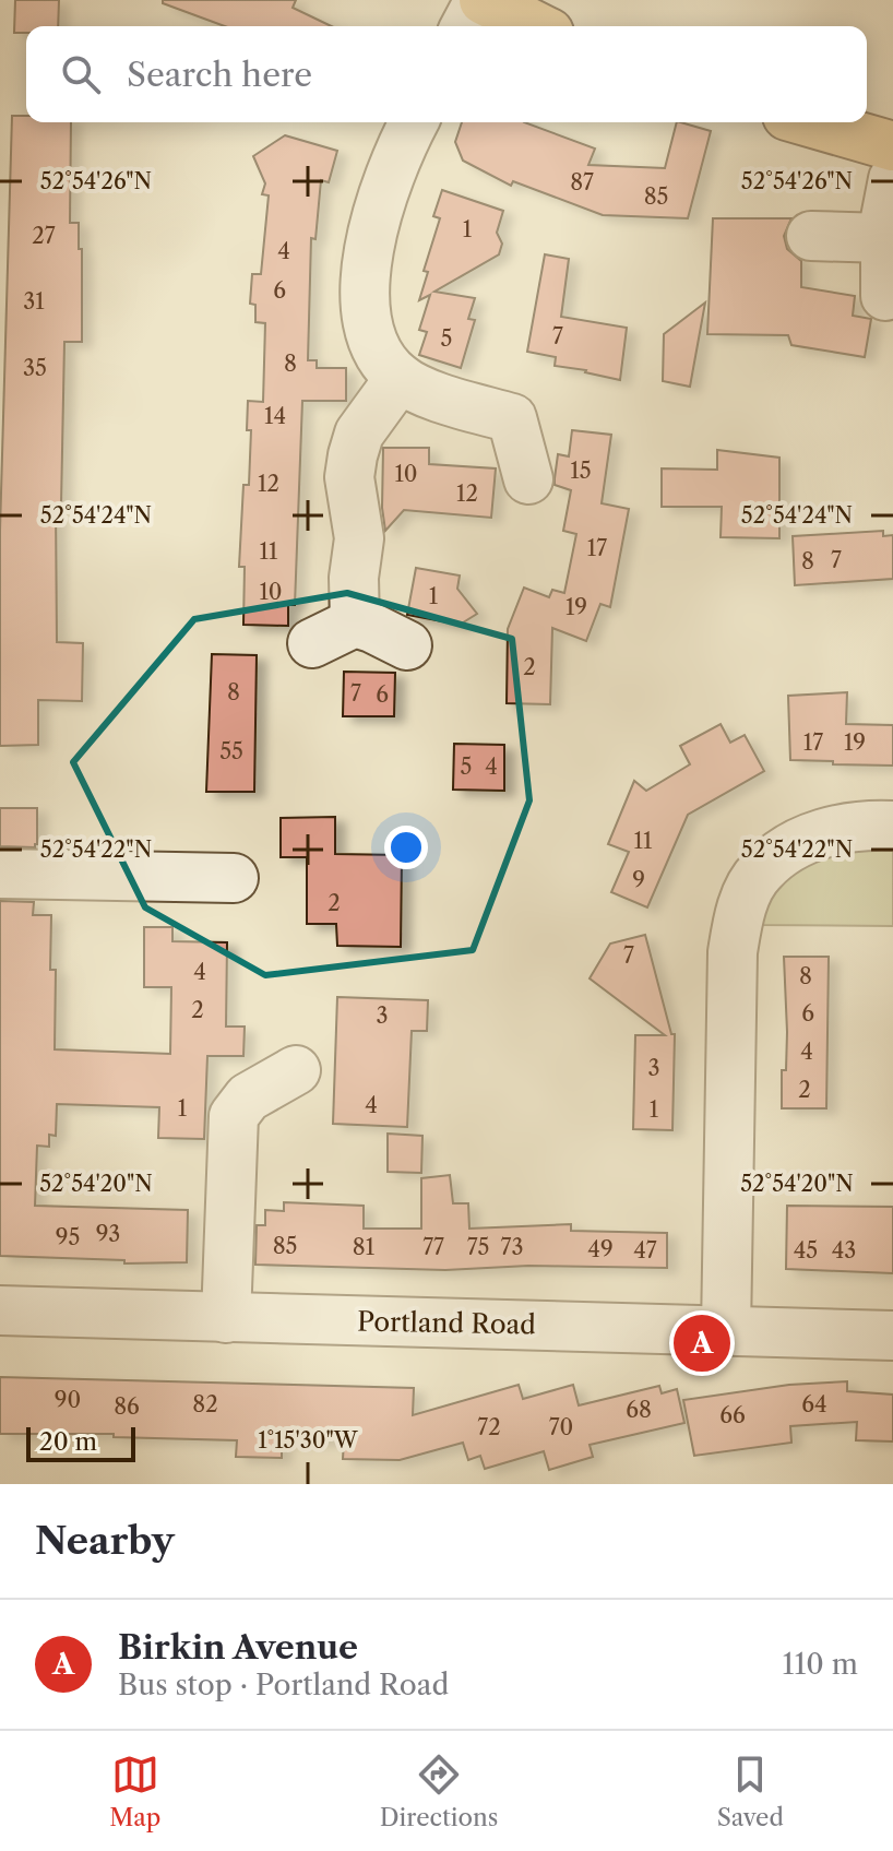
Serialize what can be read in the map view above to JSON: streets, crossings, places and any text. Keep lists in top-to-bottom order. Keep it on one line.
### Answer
{"streets":{"street":["Portland Road"]},"house_numbers":["87","85","1","27","4","6","31","7","5","8","35","14","15","10","12","12","17","11","7","8","10","1","19","2","8","7","6","17","19","55","5","4","11","9","2","7","4","8","2","6","3","4","3","2","4","1","1","93","95","85","81","77","75","73","49","47","45","43","90","82","64","86","68","66","72","70"],"scale_bar":"20 m","page":{"search":"Search here","pins":"A","scale":"20 m","heading":"Nearby","list":[{"mark":"A","name":"Birkin Avenue","note":"Bus stop · Portland Road","value":"110 m"}],"nav":["Map","Directions","Saved"]},"coordinates":["52°54'26\"N","52°54'24\"N","52°54'22\"N","52°54'20\"N","1°15'30\"W"]}
